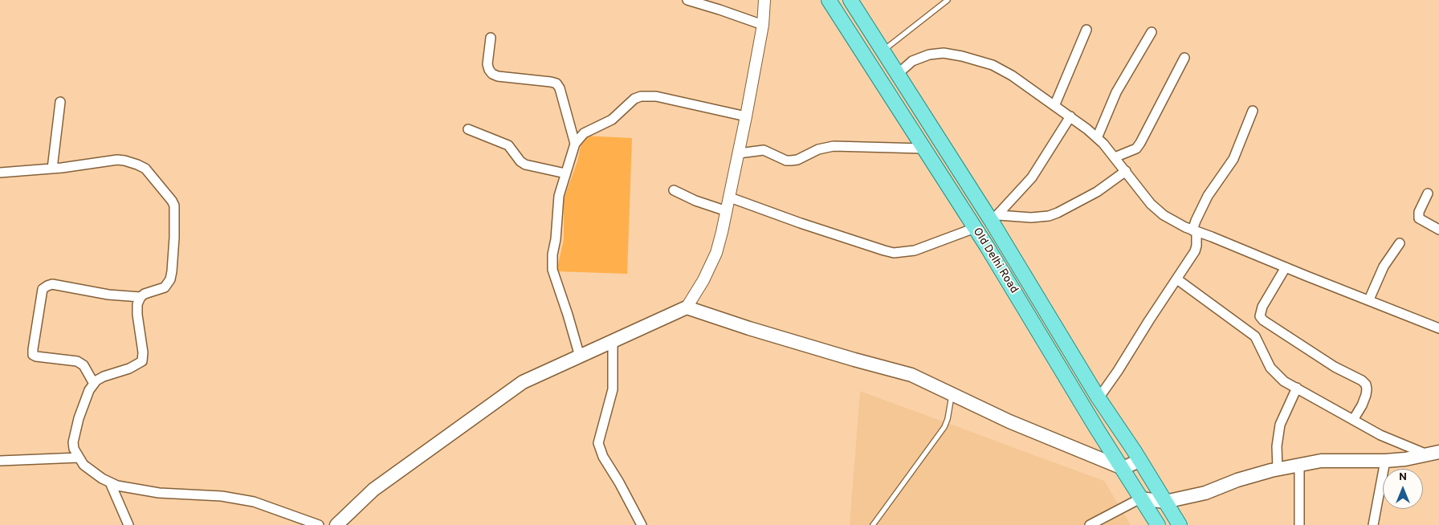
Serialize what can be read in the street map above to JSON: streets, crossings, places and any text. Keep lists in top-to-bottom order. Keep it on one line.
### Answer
{"streets":{"main road":["Old Delhi Road"]},"north":"top"}
